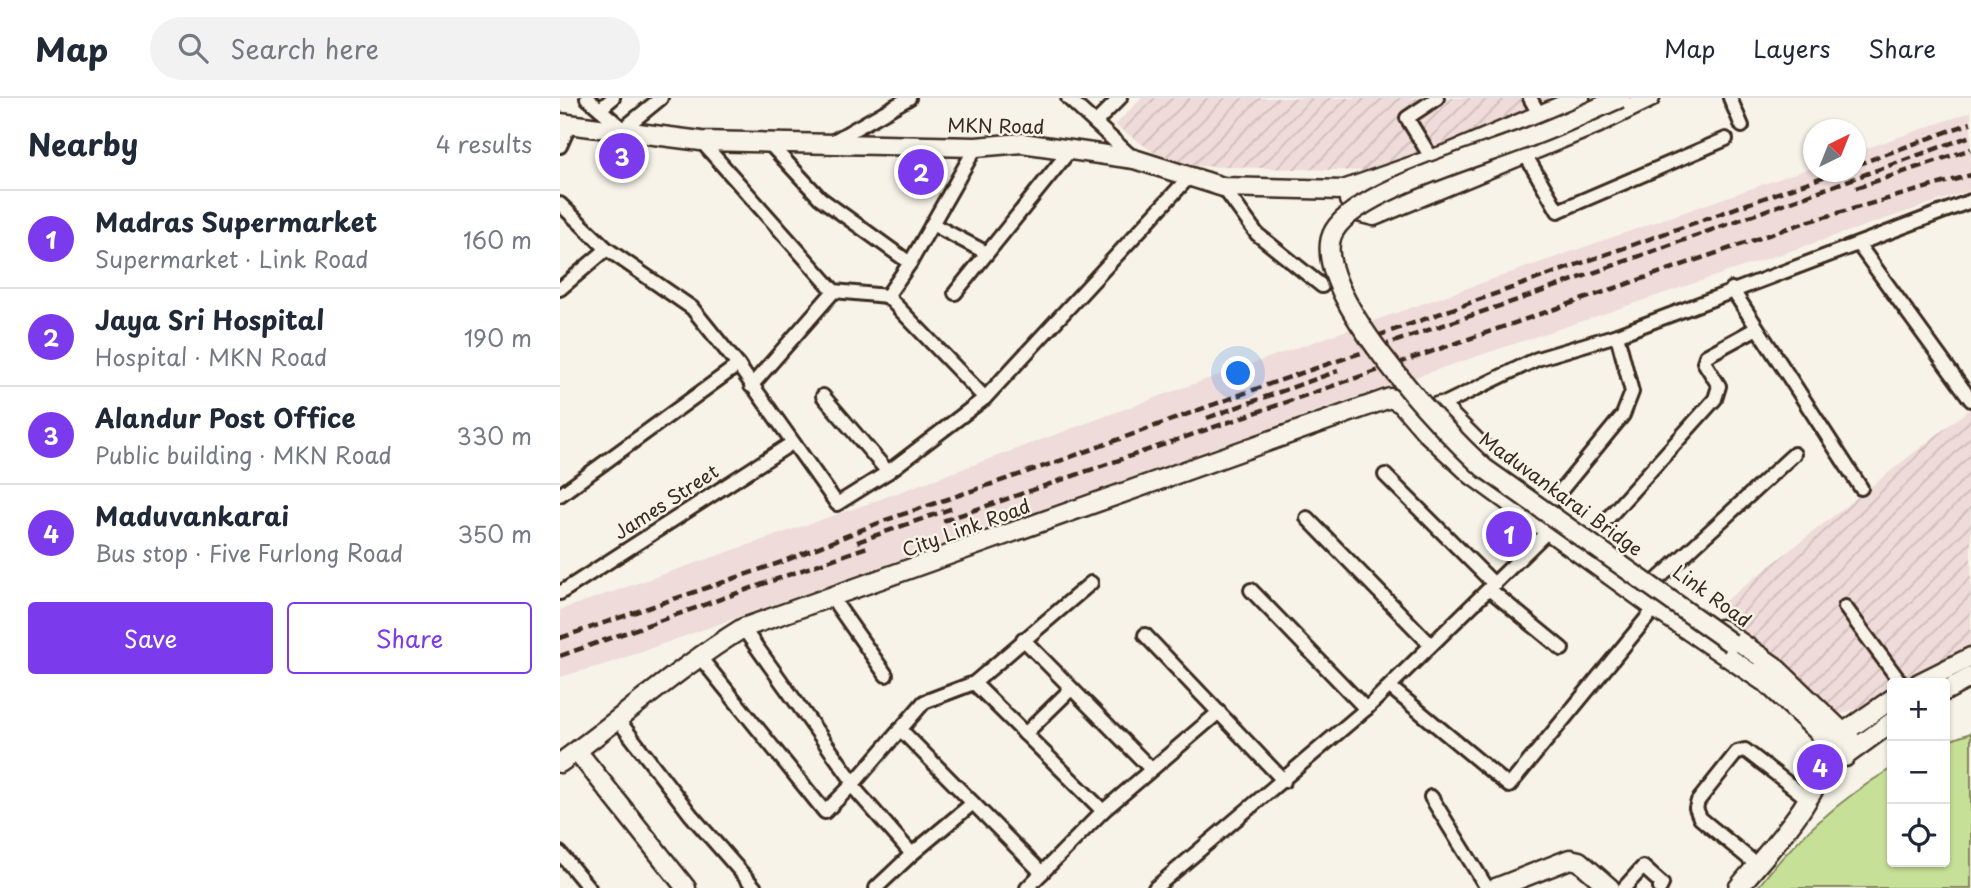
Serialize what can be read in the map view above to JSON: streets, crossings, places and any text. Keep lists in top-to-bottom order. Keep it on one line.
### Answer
{"streets":{"street":["MKN Road","Maduvankarai Bridge","James Street","City Link Road","Link Road"]},"crossings":[["Maduvankarai Bridge","Link Road"]],"north":"top right","page":{"header":"Map","search":"Search here","nav":["Map","Layers","Share"],"heading":["Nearby","4 results"],"pins":["3","2","1","4"],"list":[{"mark":"1","name":"Madras Supermarket","note":"Supermarket · Link Road","value":"160 m"},{"mark":"2","name":"Jaya Sri Hospital","note":"Hospital · MKN Road","value":"190 m"},{"mark":"3","name":"Alandur Post Office","note":"Public building · MKN Road","value":"330 m"},{"mark":"4","name":"Maduvankarai","note":"Bus stop · Five Furlong Road","value":"350 m"}],"buttons":["Save","Share"],"map_buttons":["+","−"]}}
